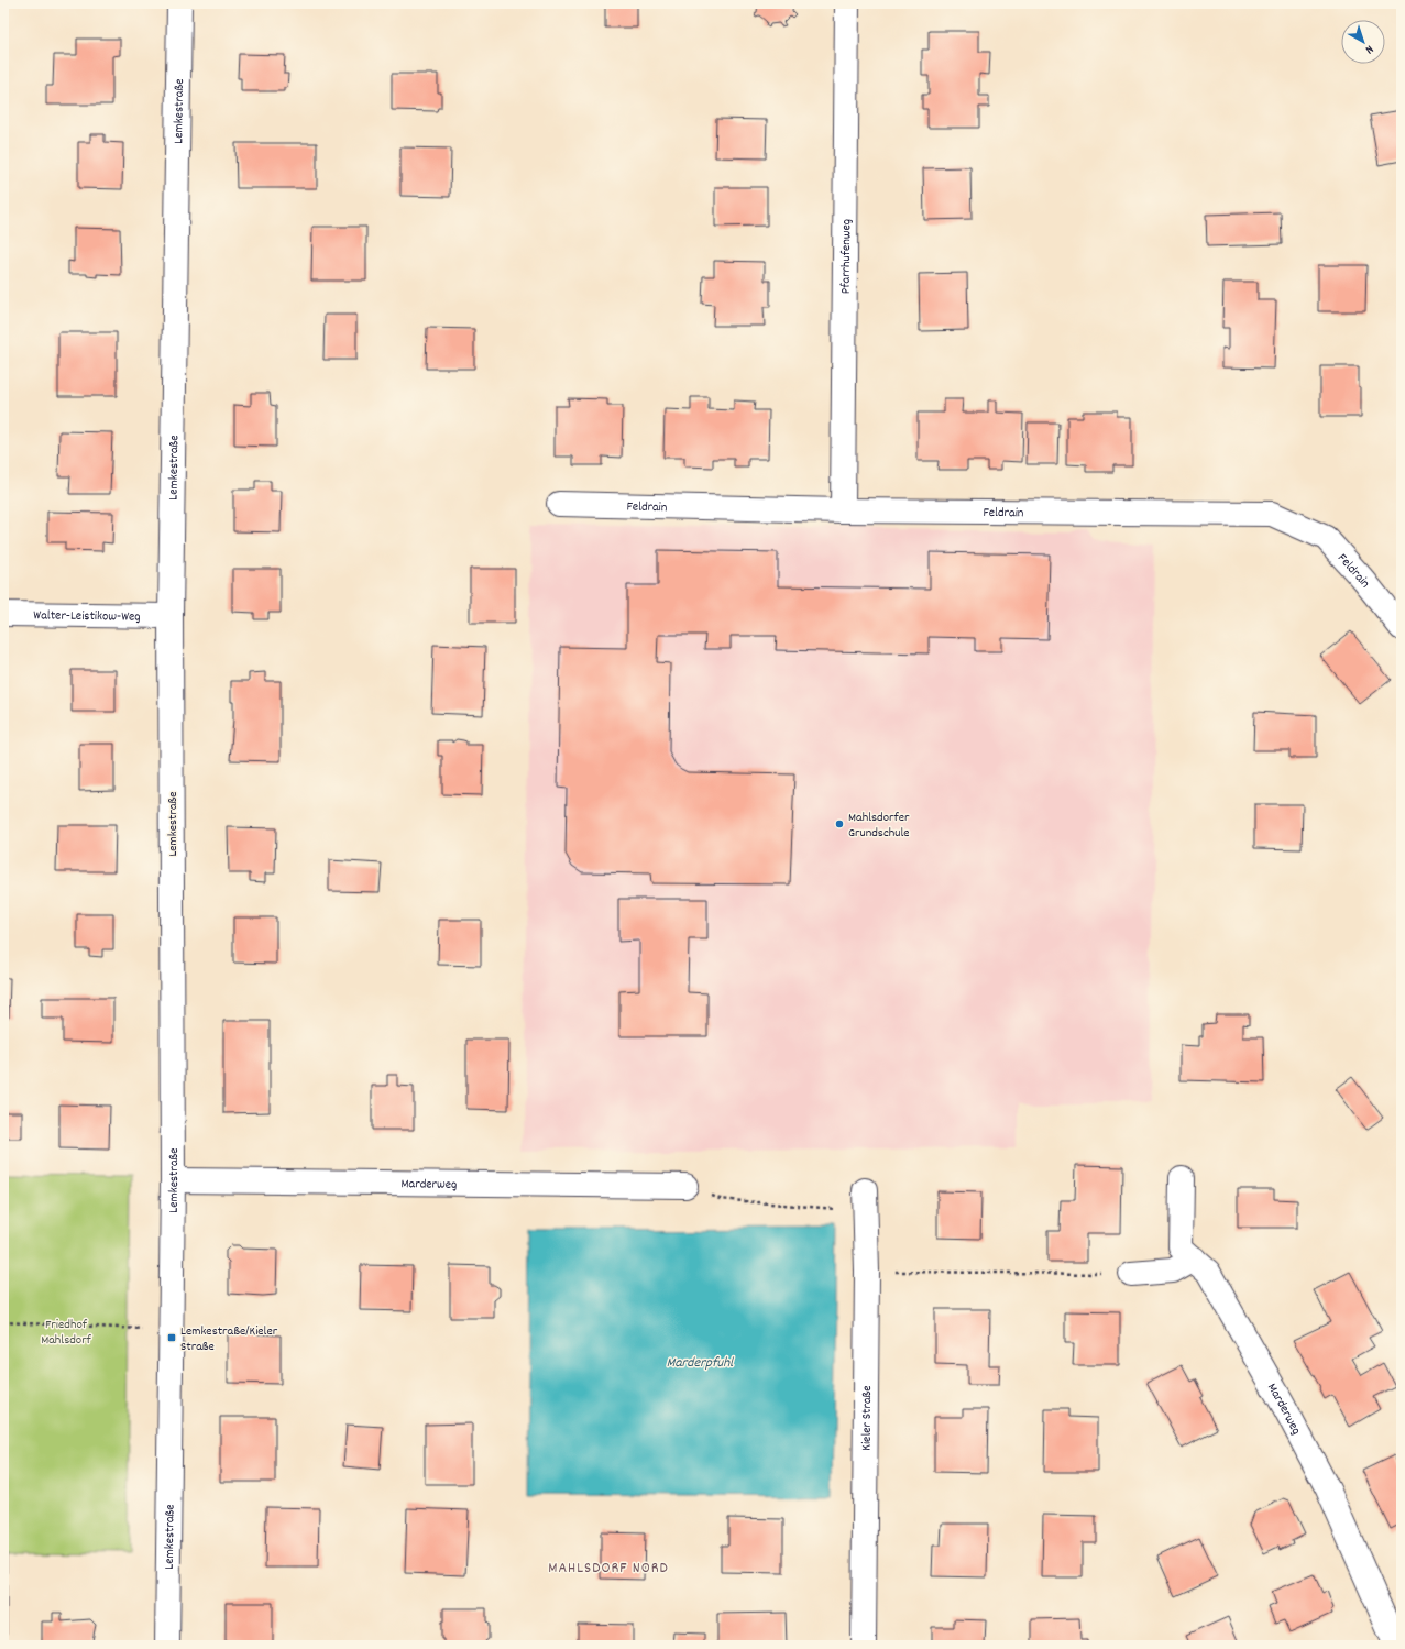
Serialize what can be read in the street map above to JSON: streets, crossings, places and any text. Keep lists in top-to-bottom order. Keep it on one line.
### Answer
{"streets":{"street":["Lemkestraße","Pfarrhufenweg","Feldrain","Walter-Leistikow-Weg","Marderweg","Kieler Straße"]},"crossings":[["Lemkestraße","Walter-Leistikow-Weg"],["Lemkestraße","Marderweg"],["Pfarrhufenweg","Feldrain"]],"districts":["MAHLSDORF NORD"],"water":["Marderpfuhl"],"parks":["Friedhof Mahlsdorf"],"places":{"other":["Mahlsdorfer Grundschule"],"transit":["Lemkestraße/Kieler Straße"]},"north":"bottom right"}
